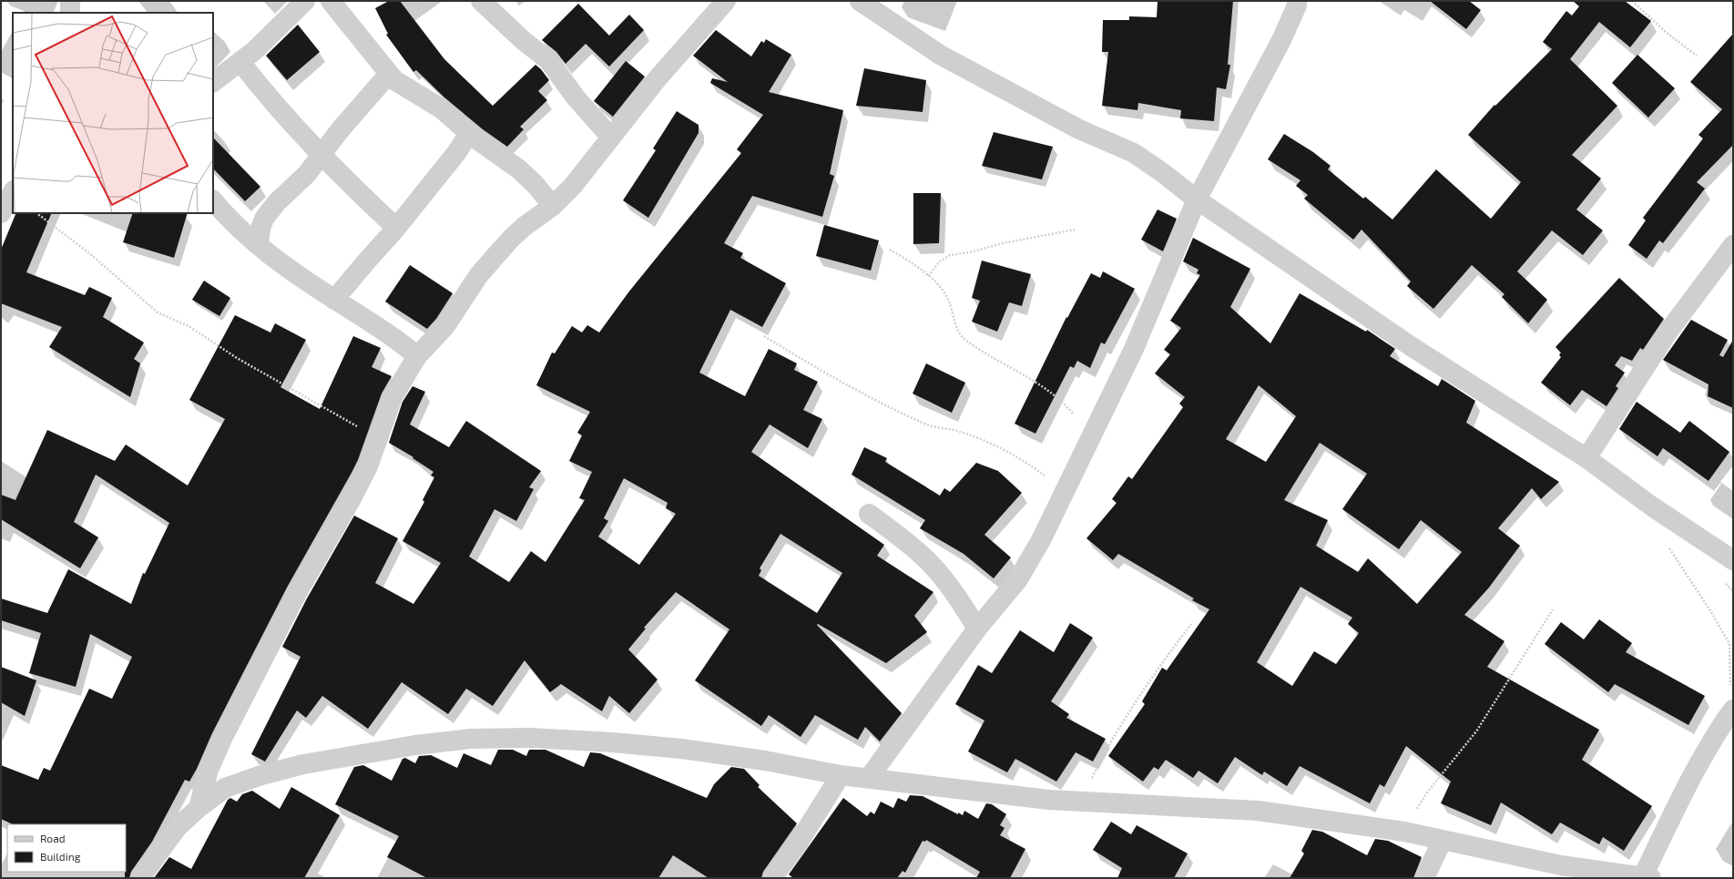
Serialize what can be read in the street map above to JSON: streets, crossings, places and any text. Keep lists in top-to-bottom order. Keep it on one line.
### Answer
{"legend":["Road","Building"]}
